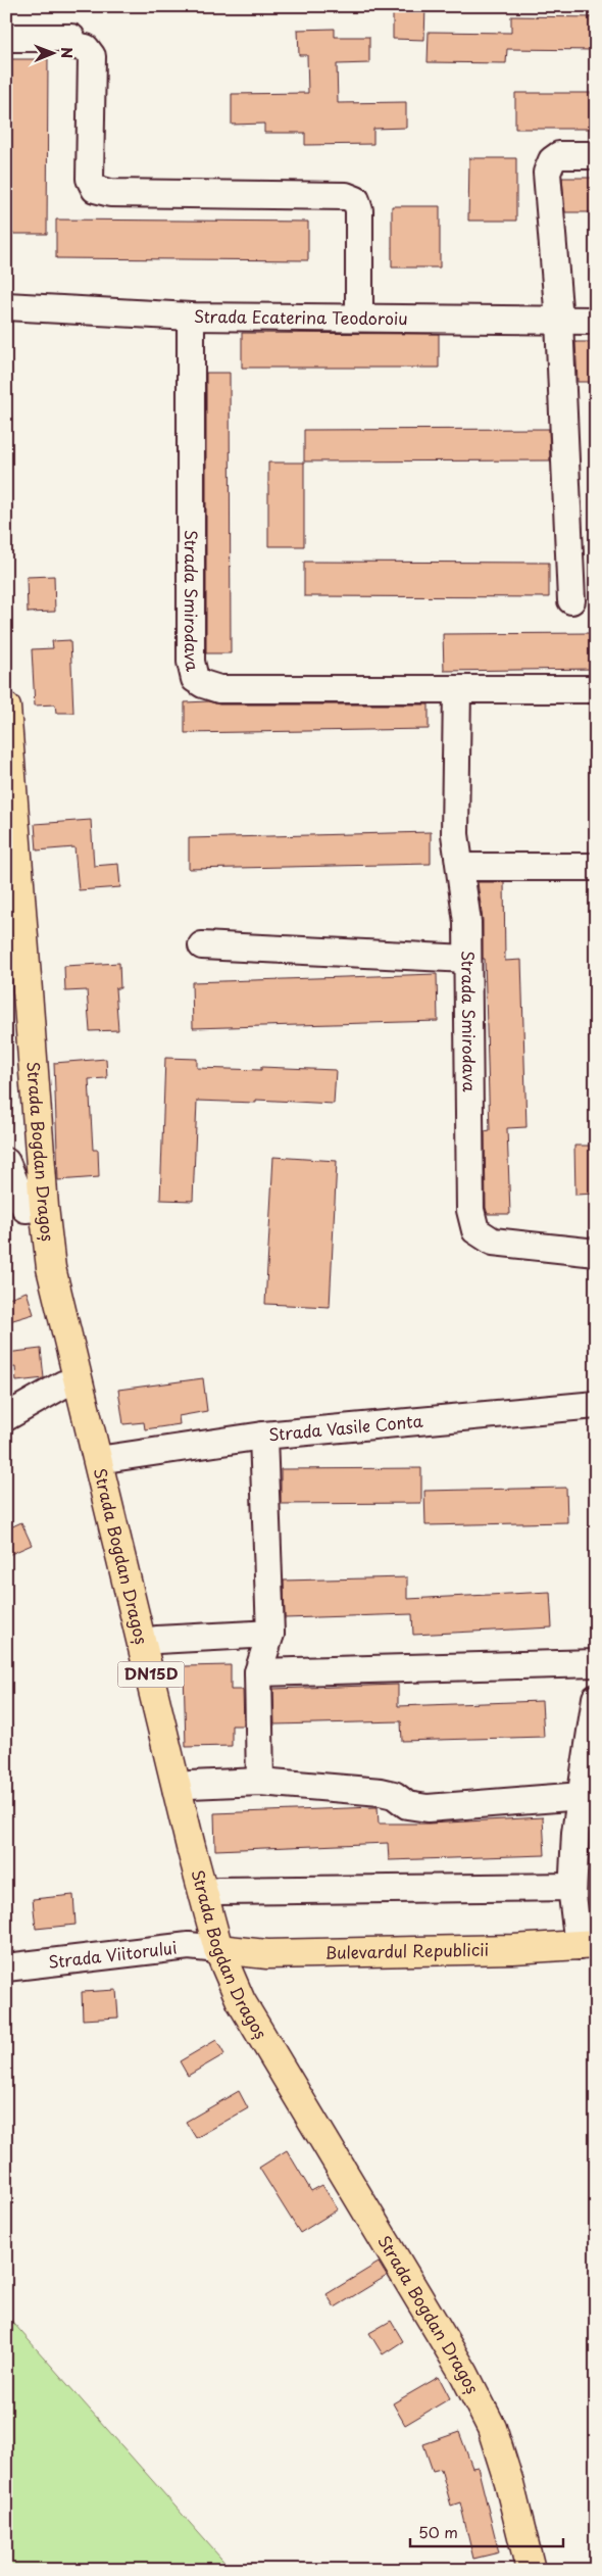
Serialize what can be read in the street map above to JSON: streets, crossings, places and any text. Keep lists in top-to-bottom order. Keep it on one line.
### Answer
{"streets":{"main road":["Strada Bogdan Dragoș","DN15D","Bulevardul Republicii"],"street":["Strada Ecaterina Teodoroiu","Strada Smirodava","Strada Vasile Conta","Strada Viitorului"]},"crossings":[["Strada Ecaterina Teodoroiu","Strada Smirodava"],["Strada Bogdan Dragoș","Strada Vasile Conta"],["Strada Bogdan Dragoș","Bulevardul Republicii"],["Strada Bogdan Dragoș","Strada Viitorului"],["Bulevardul Republicii","Strada Viitorului"]],"scale_bar":"50 m","north":"right"}
